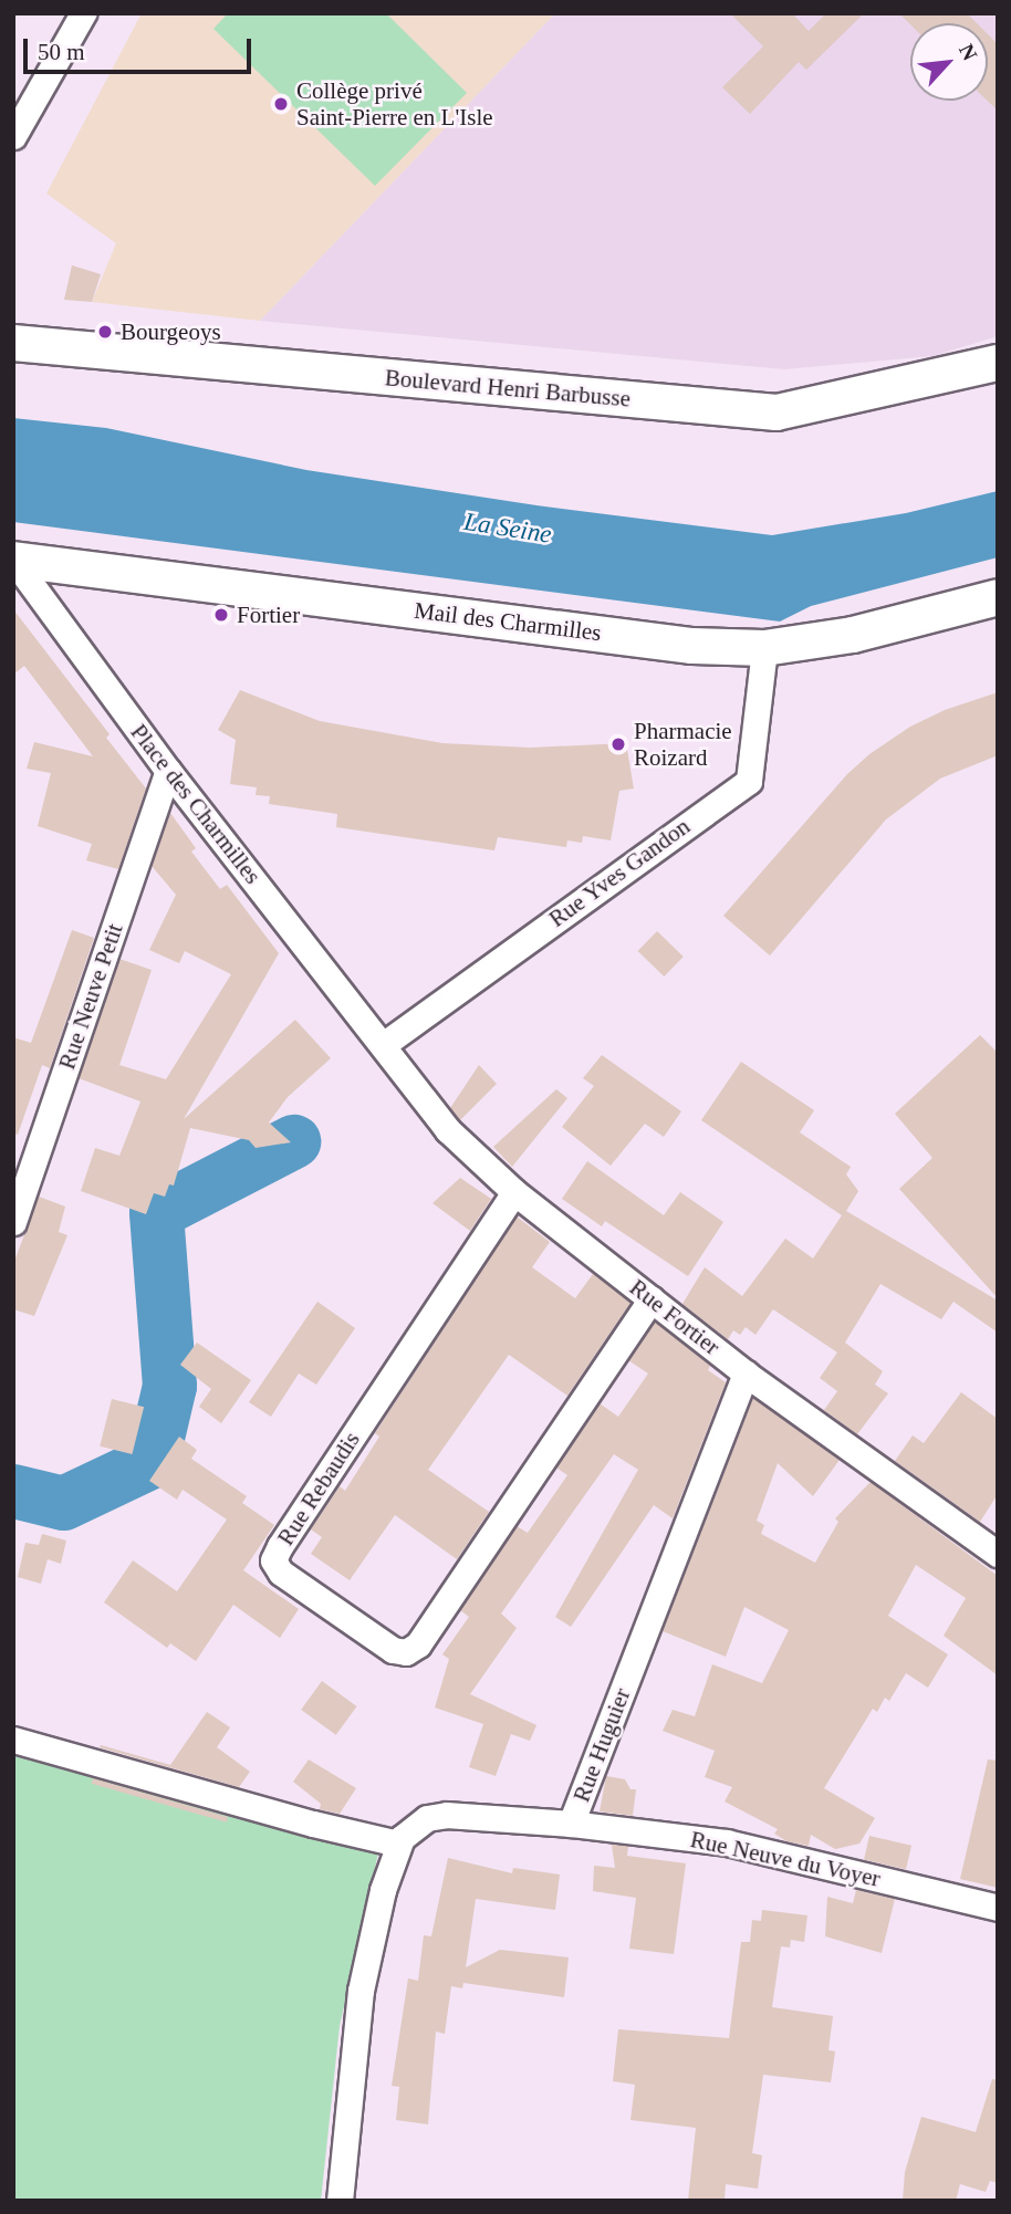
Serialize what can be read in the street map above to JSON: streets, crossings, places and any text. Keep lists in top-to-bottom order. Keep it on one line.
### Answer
{"streets":{"main road":["Boulevard Henri Barbusse","Mail des Charmilles"],"street":["Place des Charmilles","Rue Yves Gandon","Rue Neuve Petit","Rue Fortier","Rue Rebaudis","Rue Huguier","Rue Neuve du Voyer"]},"crossings":[["Mail des Charmilles","Place des Charmilles"],["Mail des Charmilles","Rue Yves Gandon"],["Place des Charmilles","Rue Yves Gandon"],["Place des Charmilles","Rue Neuve Petit"],["Place des Charmilles","Rue Fortier"],["Rue Yves Gandon","Rue Fortier"],["Rue Fortier","Rue Rebaudis"],["Rue Fortier","Rue Huguier"],["Rue Huguier","Rue Neuve du Voyer"]],"water":["La Seine"],"places":["Collège privé Saint-Pierre en L'Isle","Bourgeoys","Fortier","Pharmacie Roizard"],"scale_bar":"50 m","north":"top right"}
